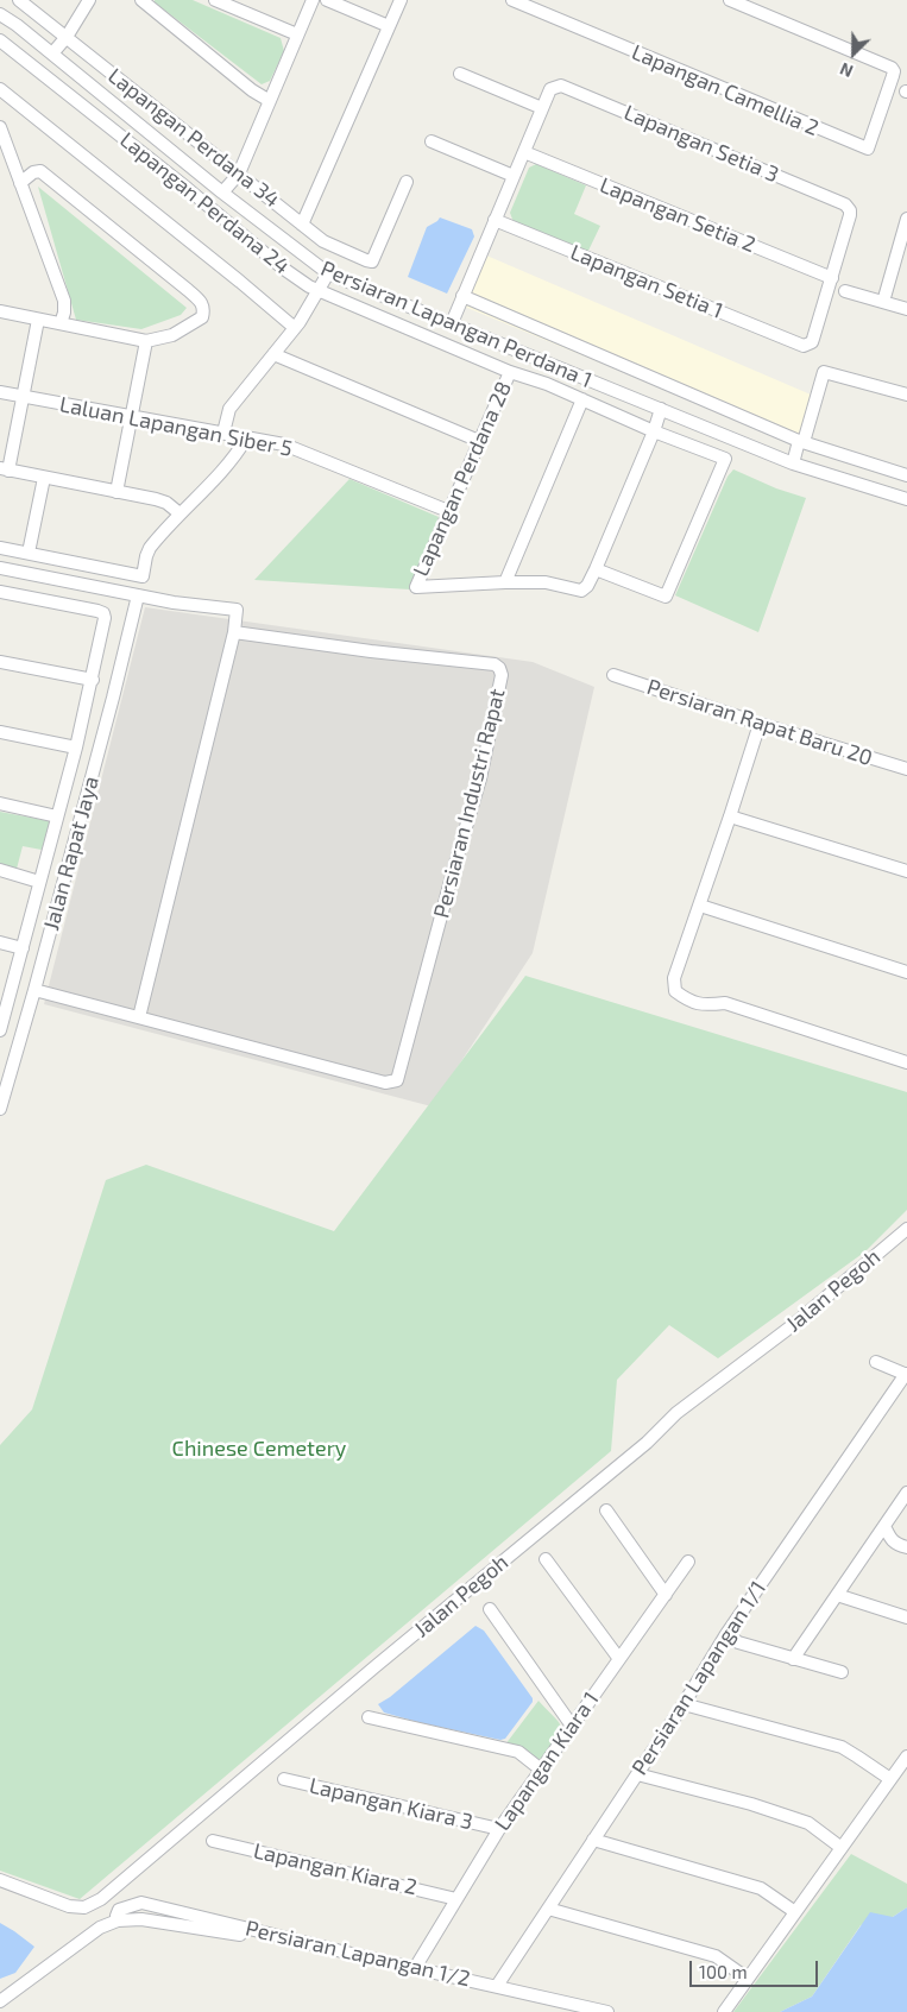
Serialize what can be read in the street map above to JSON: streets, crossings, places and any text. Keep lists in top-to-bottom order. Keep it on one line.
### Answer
{"streets":{"street":["Lapangan Camellia 2","Lapangan Perdana 34","Lapangan Setia 3","Lapangan Perdana 24","Lapangan Setia 2","Lapangan Setia 1","Persiaran Lapangan Perdana 1","Laluan Lapangan Siber 5","Lapangan Perdana 28","Persiaran Rapat Baru 20","Persiaran Industri Rapat","Jalan Rapat Jaya","Jalan Pegoh","Persiaran Lapangan 1/1","Lapangan Kiara 1","Lapangan Kiara 3","Lapangan Kiara 2","Persiaran Lapangan 1/2"]},"crossings":[["Lapangan Setia 3","Lapangan Setia 2"],["Lapangan Setia 3","Lapangan Setia 1"],["Lapangan Perdana 24","Lapangan Perdana 28"],["Lapangan Setia 2","Lapangan Setia 1"],["Laluan Lapangan Siber 5","Lapangan Perdana 28"],["Persiaran Industri Rapat","Jalan Rapat Jaya"],["Persiaran Lapangan 1/1","Persiaran Lapangan 1/2"],["Lapangan Kiara 1","Lapangan Kiara 3"],["Lapangan Kiara 1","Lapangan Kiara 2"],["Lapangan Kiara 1","Persiaran Lapangan 1/2"]],"parks":["Chinese Cemetery"],"scale_bar":"100 m","north":"bottom left"}
